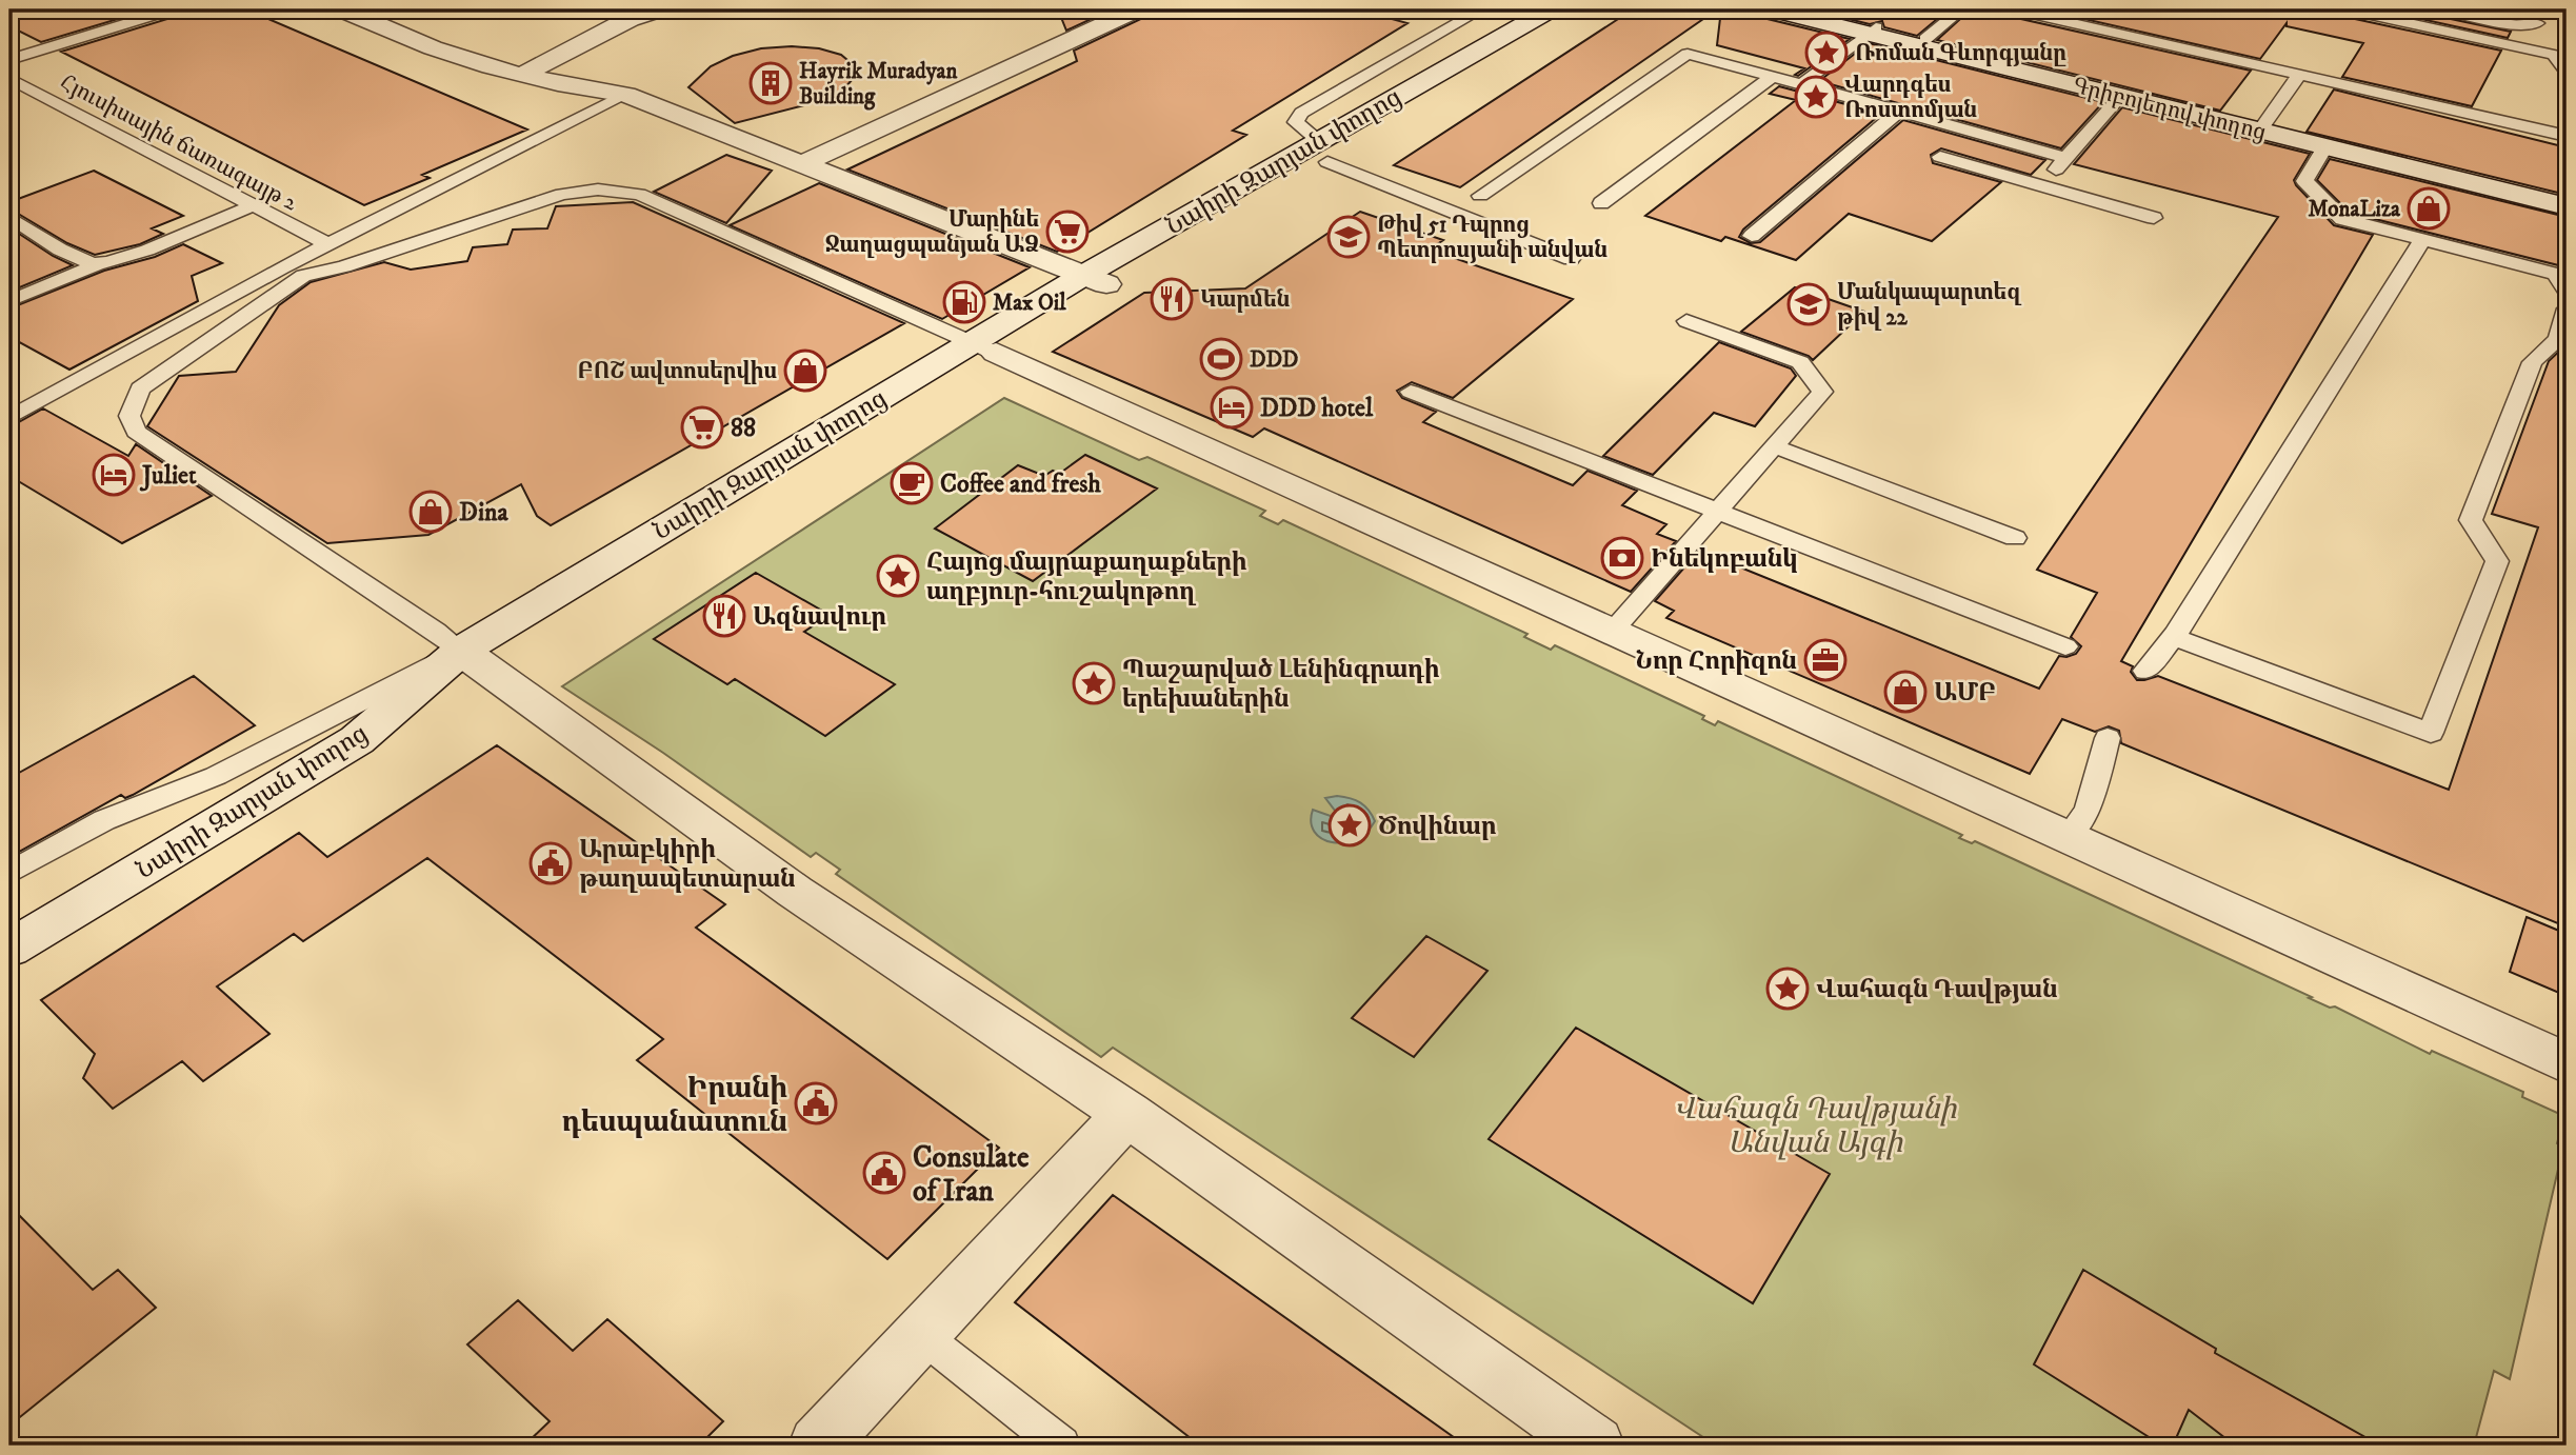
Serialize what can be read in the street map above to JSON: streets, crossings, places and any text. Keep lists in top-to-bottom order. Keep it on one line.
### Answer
{"streets":{"street":["Գրիբոյեդով փողոց","Նաիրի Զարյան փողոց"],"lane":["Հյուսիսային ճառագայթ 2"]},"parks":["Վահագն Դավթյանի Անվան Այգի"],"places":{"place":["Ռոման Գևորգյանը","Վարդգես Ռոստոմյան","Հայոց մայրաքաղաքների աղբյուր-հուշակոթող","Պաշարված Լենինգրադի երեխաներին","Ծովինար","Վահագն Դավթյան"],"building":["Hayrik Muradyan Building"],"shop":["MonaLiza","ԲՈՇ ավտոսերվիս","Dina","ԱՄԲ"],"supermarket":["Մարինե Ջաղացպանյան ԱՁ","88"],"school or university":["Թիվ 51 Դպրոց Պետրոսյանի անվան","Մանկապարտեզ թիվ 22"],"restaurant":["Կարմեն","Ազնավուր"],"fuel station":["Max Oil"],"sports":["DDD"],"hotel":["DDD hotel","Juliet"],"cafe":["Coffee and fresh"],"bank":["Ինեկոբանկ"],"office":["Նոր Հորիզոն"],"public building":["Արաբկիրի թաղապետարան","Իրանի դեսպանատուն","Consulate of Iran"]}}
